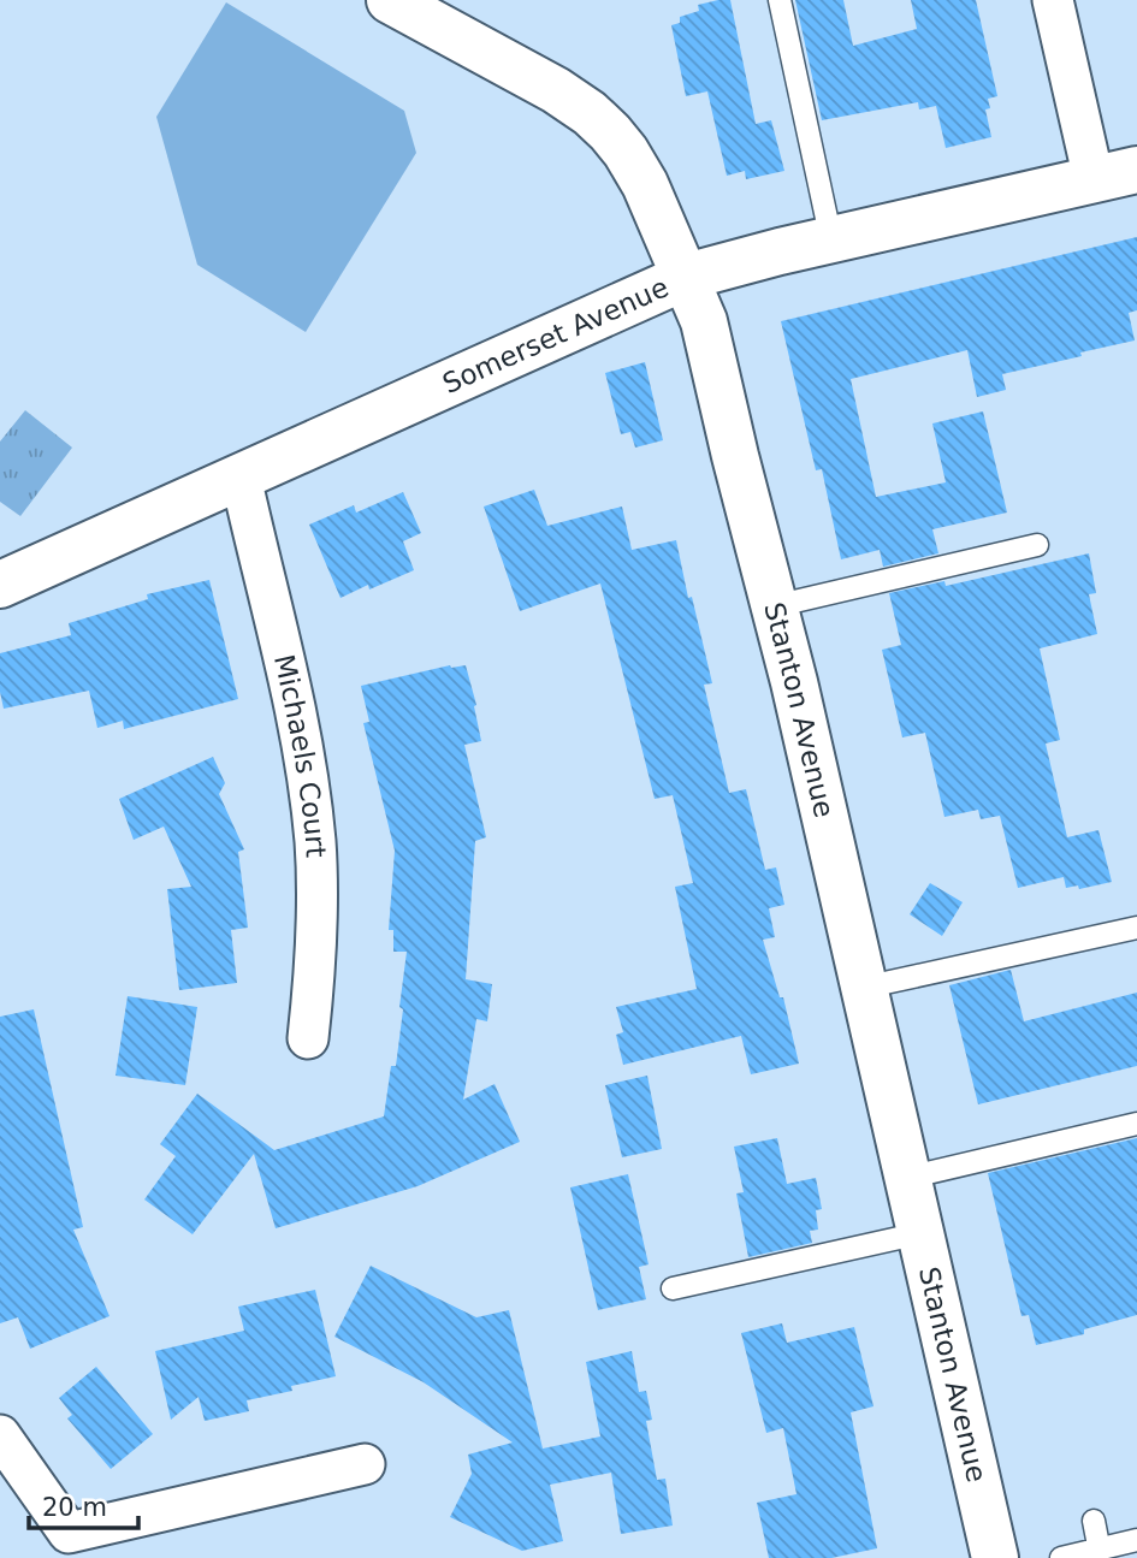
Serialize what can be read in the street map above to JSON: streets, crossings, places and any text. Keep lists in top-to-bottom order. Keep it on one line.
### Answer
{"streets":{"street":["Somerset Avenue","Stanton Avenue","Michaels Court"]},"crossings":[["Somerset Avenue","Stanton Avenue"],["Somerset Avenue","Michaels Court"]],"scale_bar":"20 m"}
